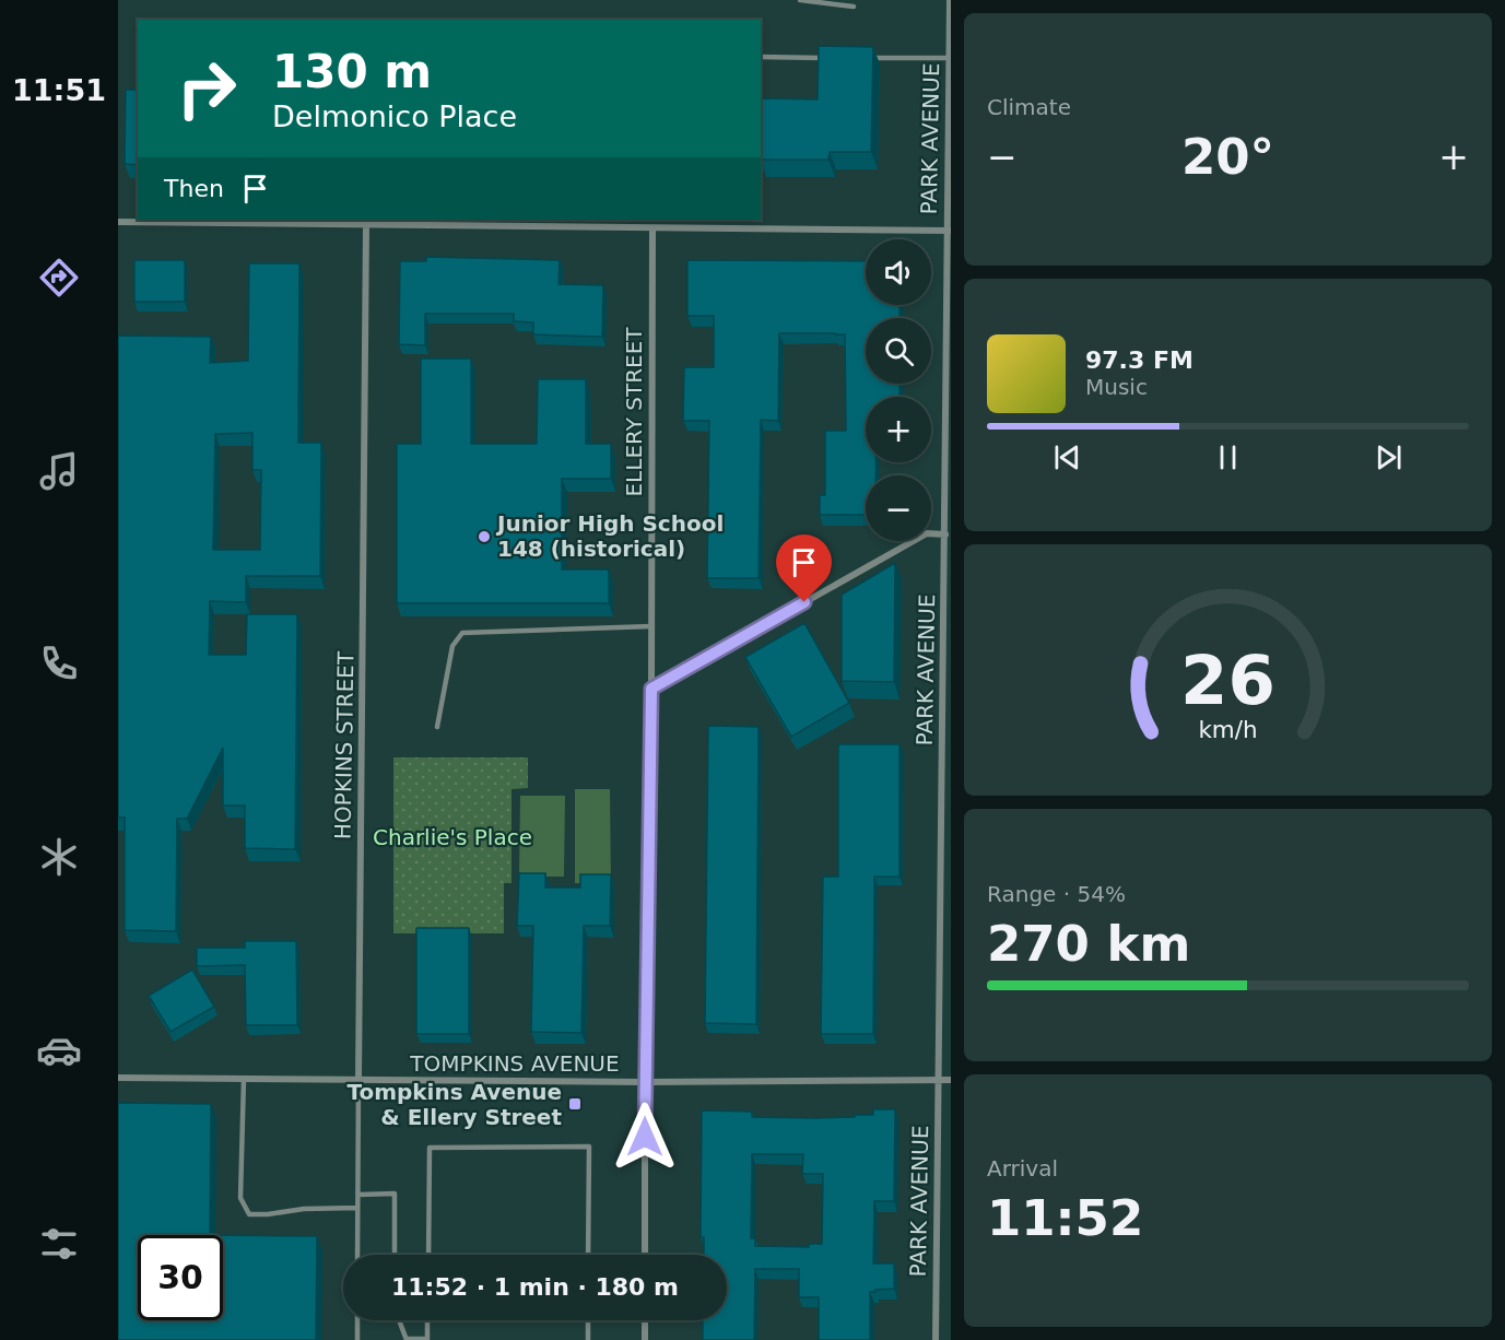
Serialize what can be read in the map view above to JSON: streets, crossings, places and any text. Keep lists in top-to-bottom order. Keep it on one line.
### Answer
{"streets":{"street":["PARK AVENUE","ELLERY STREET","HOPKINS STREET","TOMPKINS AVENUE"]},"crossings":[["PARK AVENUE","TOMPKINS AVENUE"],["ELLERY STREET","TOMPKINS AVENUE"],["HOPKINS STREET","TOMPKINS AVENUE"]],"parks":["Charlie's Place"],"places":{"other":["Junior High School 148 (historical)"],"transit":["Tompkins Avenue & Ellery Street"]},"page":{"tabs":"11:51","tile":["Climate",["Range · 54%","270 km"],["Arrival","11:52"]],"turn":["130 m","Delmonico Place"],"heat":["−","20°","+"],"then":"Then","map_buttons":["+","−"],"song":["97.3 FM","Music"],"limit":"30","trip":"11:52 · 1 min · 180 m","gauge":["26","km/h"]}}
